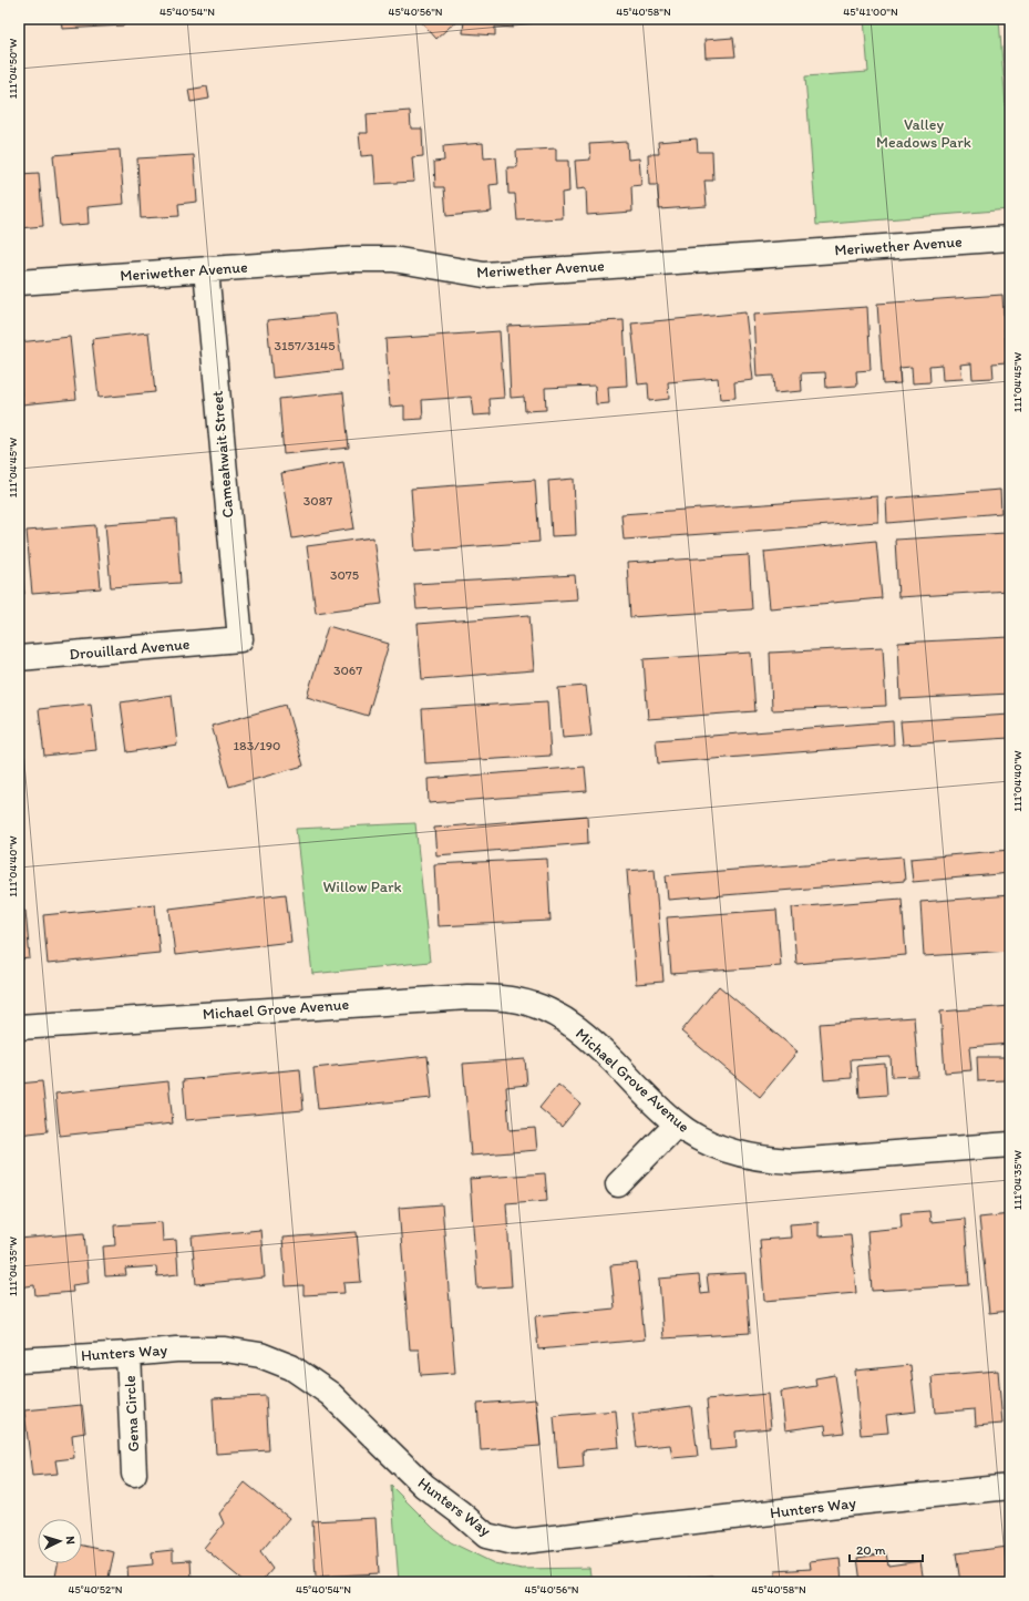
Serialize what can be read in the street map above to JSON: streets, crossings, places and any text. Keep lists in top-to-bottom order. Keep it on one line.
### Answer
{"streets":{"street":["Meriwether Avenue","Cameahwait Street","Drouillard Avenue","Michael Grove Avenue","Hunters Way","Gena Circle"]},"crossings":[["Meriwether Avenue","Cameahwait Street"],["Cameahwait Street","Drouillard Avenue"],["Hunters Way","Gena Circle"]],"parks":["Valley Meadows Park","Willow Park"],"house_numbers":["3157/3145","3087","3075","3067","183/190"],"scale_bar":"20 m","north":"right","coordinates":["45°40'54\"N","45°40'56\"N","45°40'58\"N","45°41'00\"N","111°04'50\"W","111°04'45\"W","111°04'40\"W","111°04'35\"W","45°40'52\"N"]}
